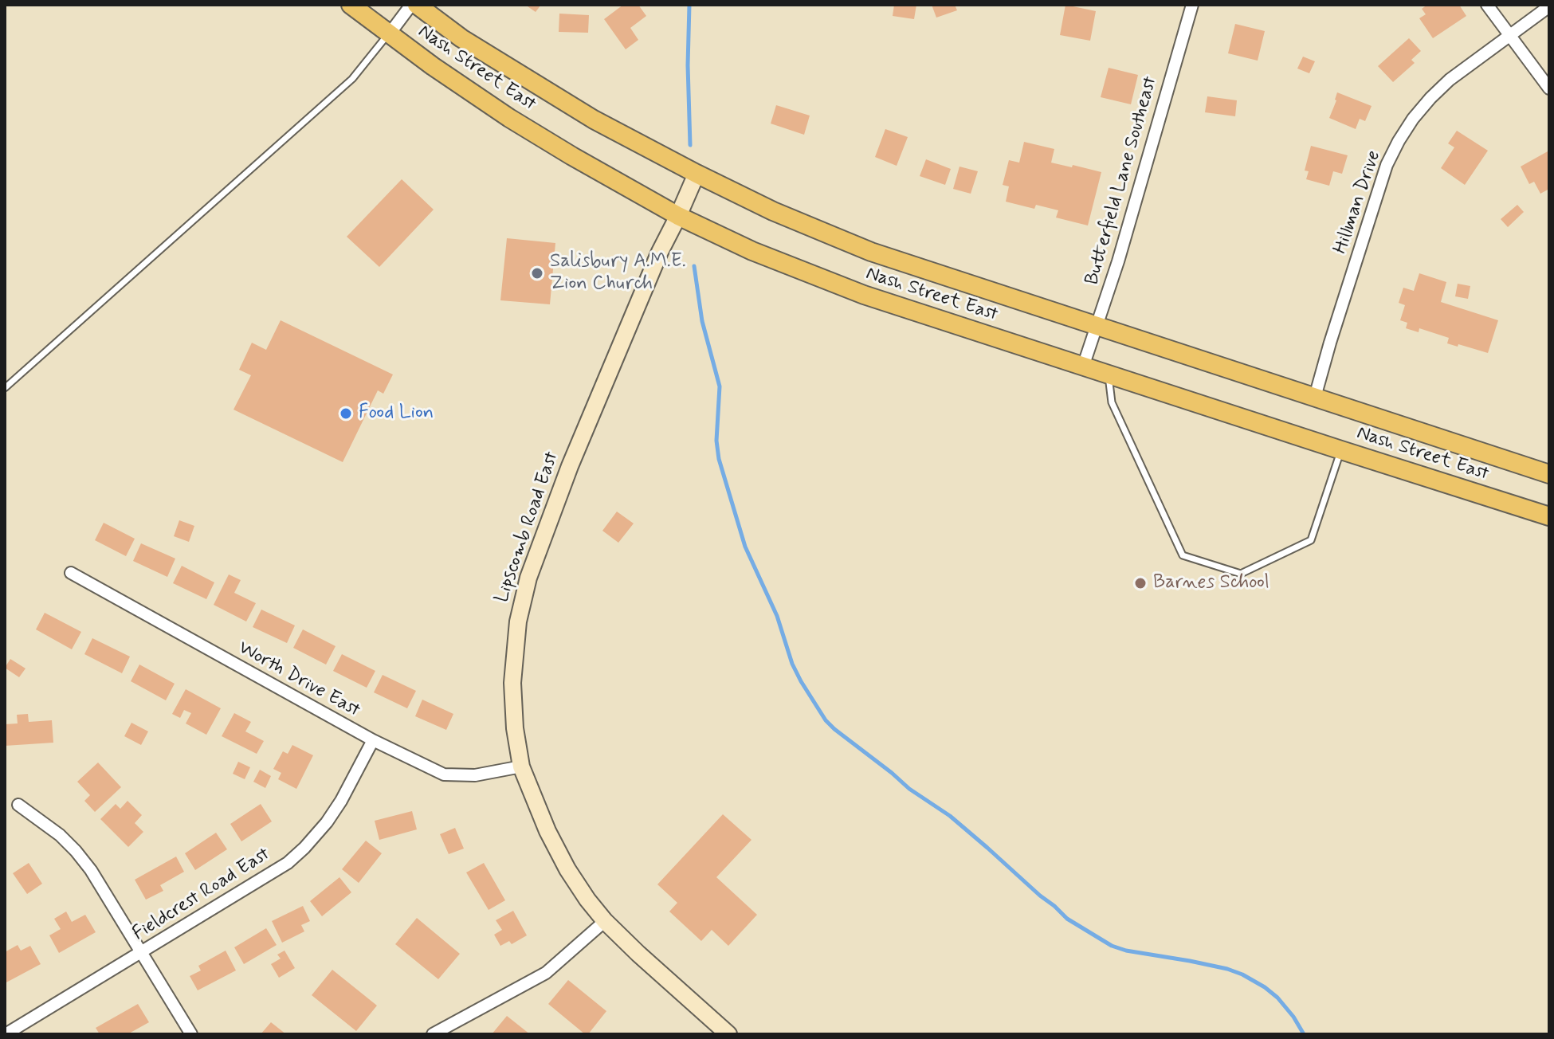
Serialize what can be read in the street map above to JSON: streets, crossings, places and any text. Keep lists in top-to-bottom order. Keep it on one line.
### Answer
{"streets":{"main road":["Nash Street East"],"street":["Butterfield Lane Southeast","Hillman Drive","Lipscomb Road East","Worth Drive East","Fieldcrest Road East"]},"crossings":[["Nash Street East","Butterfield Lane Southeast"],["Nash Street East","Hillman Drive"],["Nash Street East","Lipscomb Road East"],["Lipscomb Road East","Worth Drive East"],["Worth Drive East","Fieldcrest Road East"]],"places":["Salisbury A.M.E. Zion Church","Food Lion","Barnes School"]}
